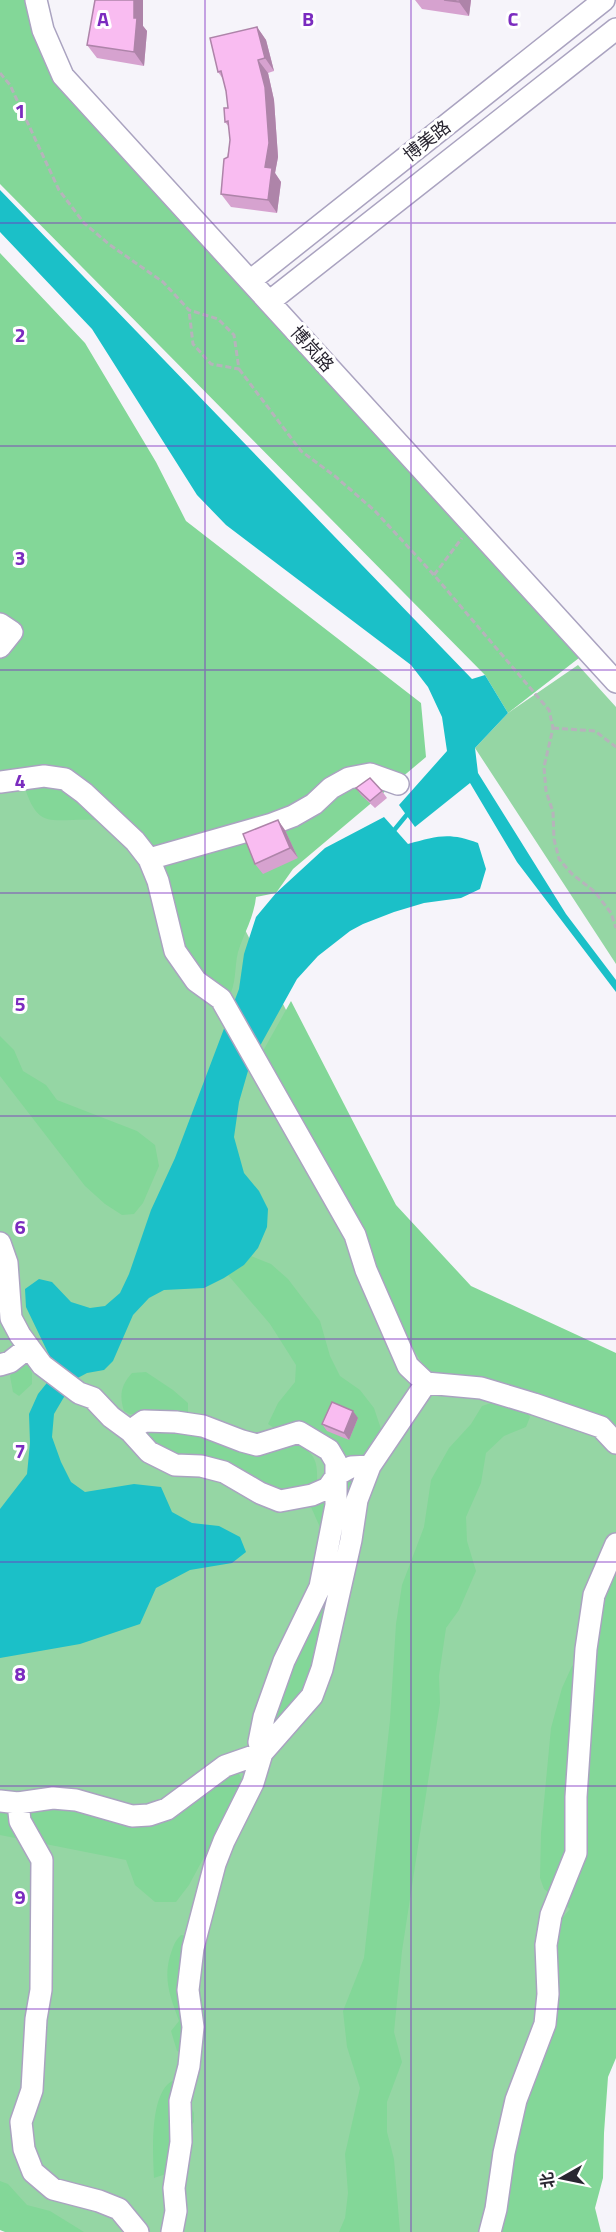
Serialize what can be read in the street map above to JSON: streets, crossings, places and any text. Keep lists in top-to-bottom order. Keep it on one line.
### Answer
{"streets":{"street":["博美路","博岚路"]},"crossings":[["博美路","博岚路"]],"north":"left","grid":{"columns":["A","B","C"],"rows":["1","2","3","4","5","6","7","8","9"]}}
